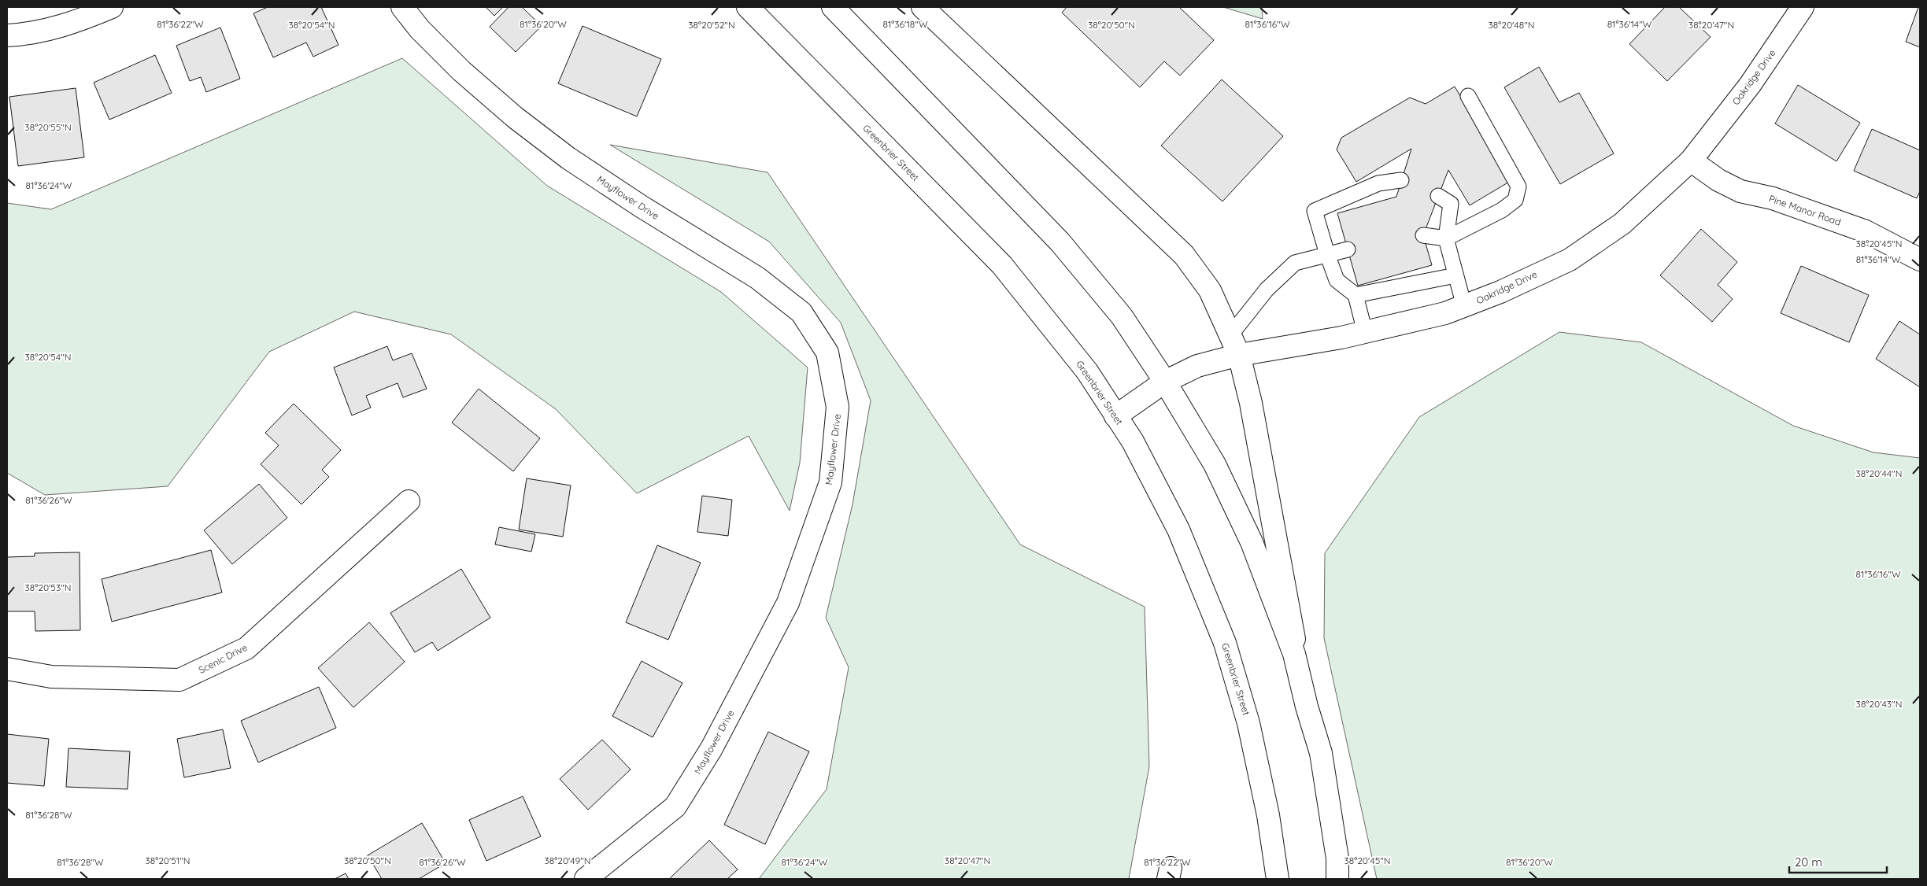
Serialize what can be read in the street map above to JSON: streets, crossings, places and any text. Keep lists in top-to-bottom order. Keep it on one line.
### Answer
{"streets":{"street":["Oakridge Drive","Greenbrier Street","Mayflower Drive","Pine Manor Road","Scenic Drive"]},"crossings":[["Oakridge Drive","Greenbrier Street"],["Oakridge Drive","Pine Manor Road"]],"scale_bar":"20 m","coordinates":["81°36'22\"W","81°36'20\"W","81°36'18\"W","81°36'16\"W","81°36'14\"W","38°20'54\"N","38°20'52\"N","38°20'50\"N","38°20'48\"N","38°20'47\"N","38°20'55\"N","81°36'24\"W","38°20'45\"N","38°20'44\"N","81°36'26\"W","38°20'53\"N","38°20'43\"N","81°36'28\"W","38°20'51\"N","38°20'49\"N"]}
